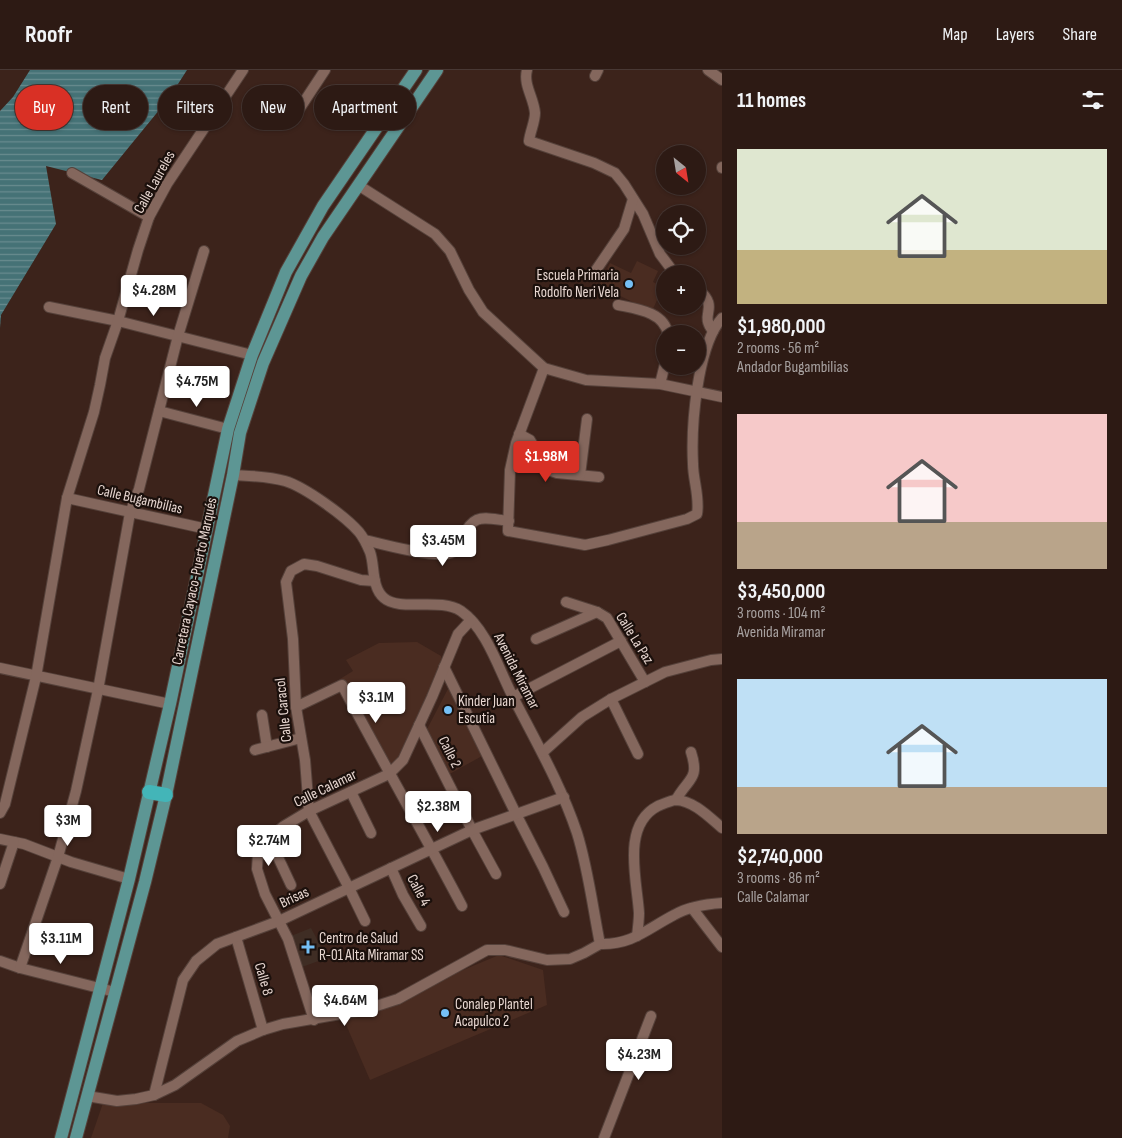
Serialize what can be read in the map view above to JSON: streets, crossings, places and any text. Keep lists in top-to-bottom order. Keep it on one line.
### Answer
{"streets":{"main road":["Carretera Cayaco-Puerto Marqués"],"street":["Calle Laureles","Calle Bugambilias","Calle La Paz","Avenida Miramar","Calle Caracol","Calle 2","Calle Calamar","Calle 4","Brisas","Calle 8"]},"crossings":[["Calle Laureles","Calle Bugambilias"],["Calle Bugambilias","Carretera Cayaco-Puerto Marqués"],["Carretera Cayaco-Puerto Marqués","Avenida Miramar"],["Avenida Miramar","Calle Caracol"],["Avenida Miramar","Calle Calamar"],["Avenida Miramar","Brisas"],["Calle Caracol","Calle Calamar"],["Calle Caracol","Brisas"],["Calle 2","Calle Calamar"],["Calle 2","Brisas"],["Calle Calamar","Brisas"],["Calle 4","Brisas"],["Brisas","Calle 8"]],"places":{"other":["Escuela Primaria Rodolfo Neri Vela","Kinder Juan Escutia","Conalep Plantel Acapulco 2"],"health":["Centro de Salud R-01 Alta Miramar SS"]},"north":"bottom right","page":{"header":"Roofr","nav":["Map","Layers","Share"],"heading":"11 homes","chip":["Buy","Rent","Filters","New","Apartment"],"list":[{"name":"$1,980,000","note":"2 rooms · 56 m² · Andador Bugambilias"},{"name":"$3,450,000","note":"3 rooms · 104 m² · Avenida Miramar"},{"name":"$2,740,000","note":"3 rooms · 86 m² · Calle Calamar"}],"map_buttons":["+","−"],"price":["$4.28M","$4.75M","$1.98M","$3.45M","$3.1M","$2.38M","$3M","$2.74M","$3.11M","$4.64M","$4.23M"]}}
